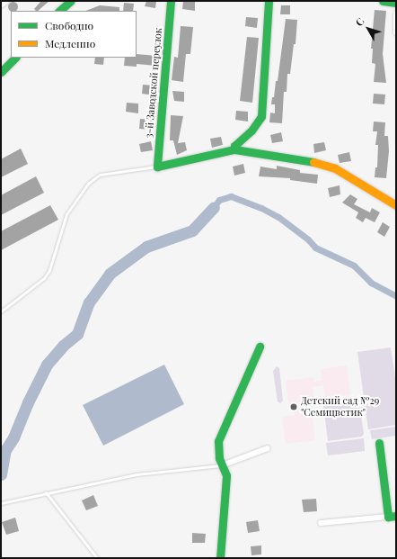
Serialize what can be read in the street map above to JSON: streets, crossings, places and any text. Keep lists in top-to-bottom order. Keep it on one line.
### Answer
{"streets":{"street":["3-й Заводской переулок"]},"places":["Детский сад №29 \"Семицветик\""],"legend":["Свободно","Медленно"],"north":"top left"}
